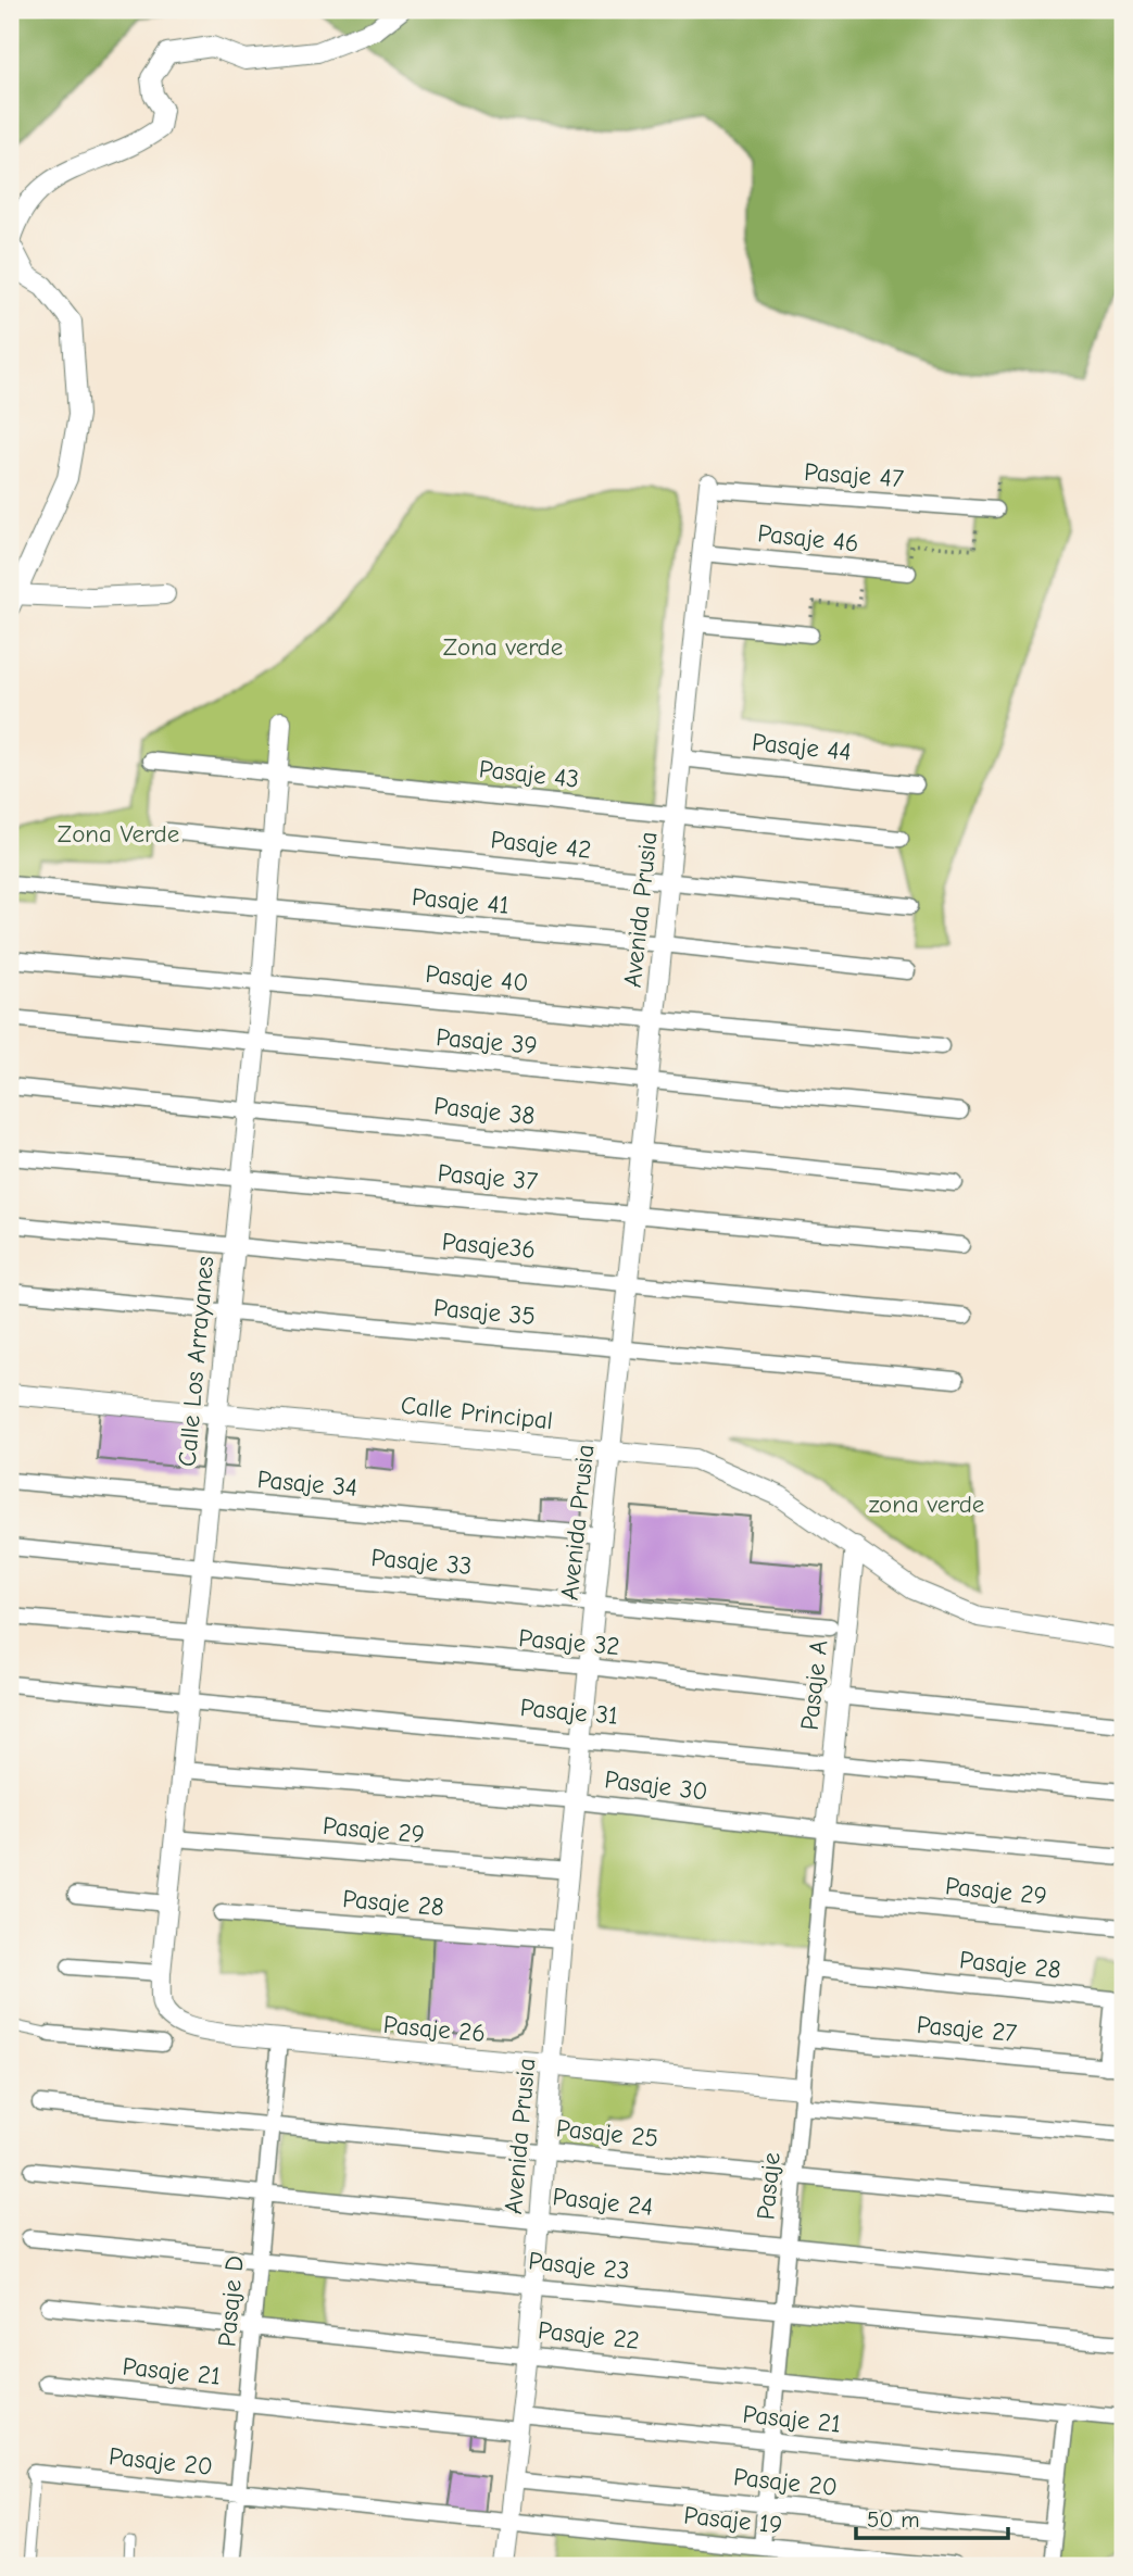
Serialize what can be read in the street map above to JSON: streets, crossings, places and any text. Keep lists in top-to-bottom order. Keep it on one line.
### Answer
{"streets":{"street":["Pasaje 47","Pasaje 46","Pasaje 44","Pasaje 43","Pasaje 42","Pasaje 41","Avenida Prusia","Pasaje 40","Pasaje 39","Pasaje 38","Pasaje 37","Pasaje36","Pasaje 35","Calle Los Arrayanes","Calle Principal","Pasaje 34","Pasaje 33","Pasaje 32","Pasaje A","Pasaje 31","Pasaje 30","Pasaje 29","Pasaje 28","Pasaje 26","Pasaje 27","Pasaje 25","Pasaje","Pasaje 24","Pasaje 23","Pasaje D","Pasaje 22","Pasaje 21","Pasaje 20","Pasaje 19"]},"crossings":[["Pasaje 47","Avenida Prusia"],["Pasaje 46","Avenida Prusia"],["Pasaje 44","Avenida Prusia"],["Pasaje 43","Avenida Prusia"],["Pasaje 43","Calle Los Arrayanes"],["Pasaje 42","Avenida Prusia"],["Pasaje 42","Calle Los Arrayanes"],["Pasaje 41","Avenida Prusia"],["Pasaje 41","Calle Los Arrayanes"],["Avenida Prusia","Pasaje 40"],["Avenida Prusia","Pasaje 39"],["Avenida Prusia","Pasaje 38"],["Avenida Prusia","Pasaje 37"],["Avenida Prusia","Pasaje36"],["Avenida Prusia","Pasaje 35"],["Avenida Prusia","Calle Principal"],["Avenida Prusia","Pasaje 34"],["Avenida Prusia","Pasaje 33"],["Avenida Prusia","Pasaje 32"],["Avenida Prusia","Pasaje 31"],["Avenida Prusia","Pasaje 30"],["Avenida Prusia","Pasaje 29"],["Avenida Prusia","Pasaje 28"],["Avenida Prusia","Pasaje 26"],["Avenida Prusia","Pasaje 25"],["Avenida Prusia","Pasaje 24"],["Avenida Prusia","Pasaje 23"],["Avenida Prusia","Pasaje 22"],["Avenida Prusia","Pasaje 21"],["Avenida Prusia","Pasaje 20"],["Avenida Prusia","Pasaje 19"],["Pasaje 40","Calle Los Arrayanes"],["Pasaje 39","Calle Los Arrayanes"],["Pasaje 38","Calle Los Arrayanes"],["Pasaje 37","Calle Los Arrayanes"],["Pasaje36","Calle Los Arrayanes"],["Pasaje 35","Calle Los Arrayanes"],["Calle Los Arrayanes","Calle Principal"],["Calle Los Arrayanes","Pasaje 34"],["Calle Los Arrayanes","Pasaje 33"],["Calle Los Arrayanes","Pasaje 32"],["Calle Los Arrayanes","Pasaje 31"],["Calle Los Arrayanes","Pasaje 30"],["Calle Los Arrayanes","Pasaje 29"],["Calle Los Arrayanes","Pasaje 26"],["Calle Principal","Pasaje A"],["Pasaje 32","Pasaje A"],["Pasaje A","Pasaje 31"],["Pasaje A","Pasaje 30"],["Pasaje A","Pasaje"],["Pasaje 30","Pasaje"],["Pasaje 29","Pasaje"],["Pasaje 28","Pasaje 27"],["Pasaje 28","Pasaje"],["Pasaje 26","Pasaje"],["Pasaje 26","Pasaje D"],["Pasaje 27","Pasaje"],["Pasaje 25","Pasaje"],["Pasaje 25","Pasaje D"],["Pasaje","Pasaje 24"],["Pasaje","Pasaje 23"],["Pasaje","Pasaje 22"],["Pasaje","Pasaje 21"],["Pasaje","Pasaje 20"],["Pasaje","Pasaje 19"],["Pasaje 24","Pasaje D"],["Pasaje 23","Pasaje D"],["Pasaje D","Pasaje 22"],["Pasaje D","Pasaje 21"],["Pasaje D","Pasaje 20"],["Pasaje 20","Pasaje 19"]],"parks":["Zona verde","Zona Verde","zona verde"],"scale_bar":"50 m"}
